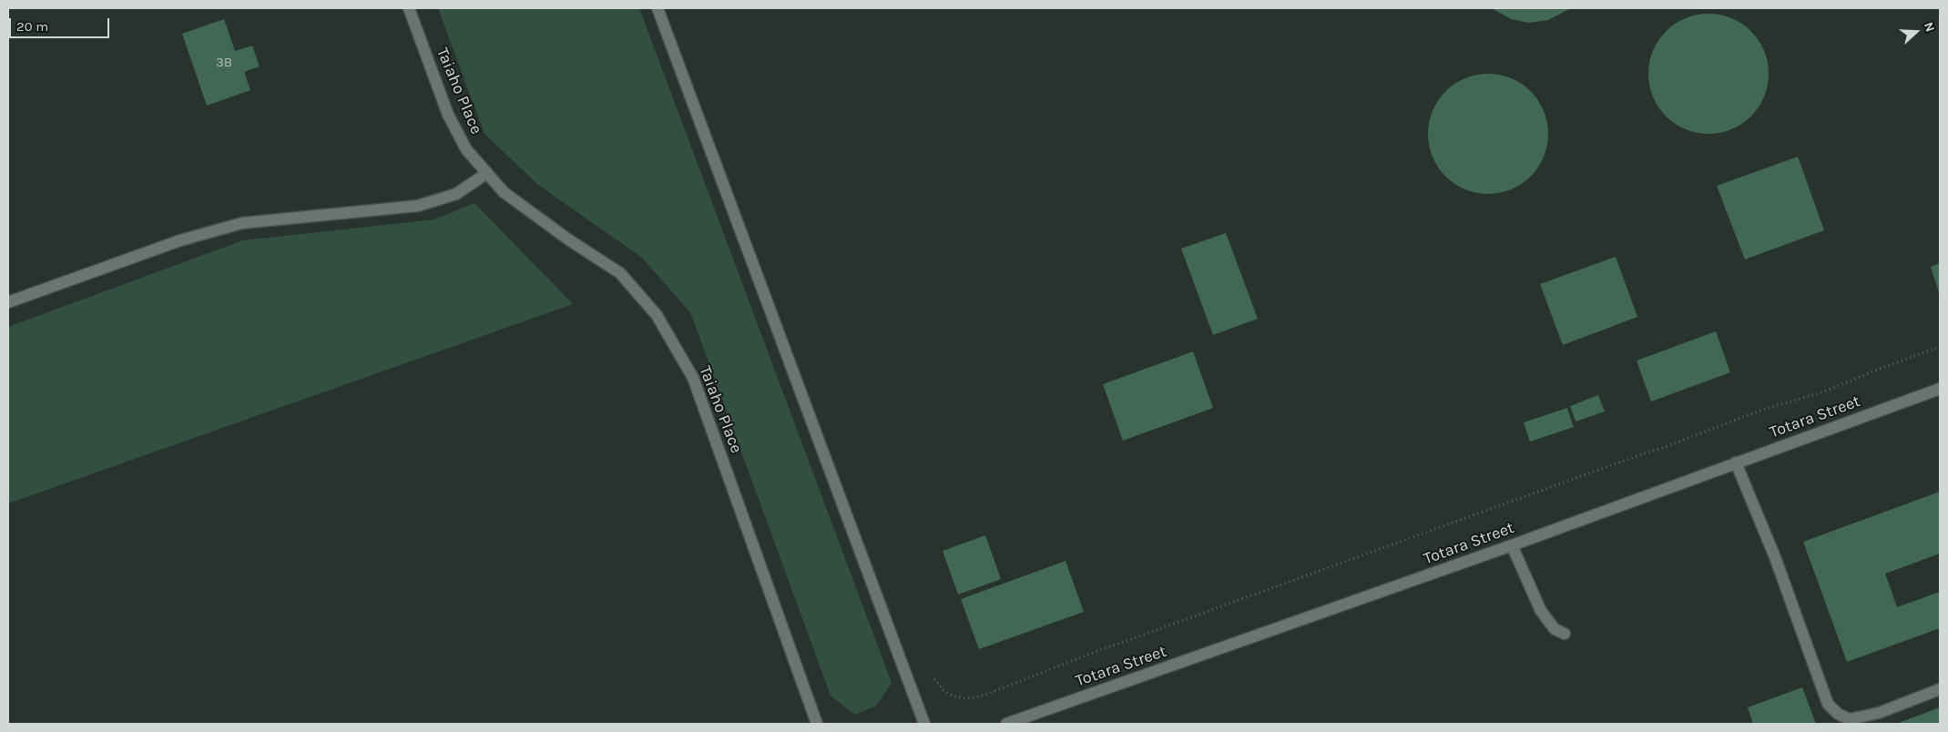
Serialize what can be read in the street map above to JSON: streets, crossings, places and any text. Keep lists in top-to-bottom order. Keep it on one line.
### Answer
{"streets":{"street":["Taiaho Place","Totara Street"]},"house_numbers":["3B"],"scale_bar":"20 m","north":"right"}
